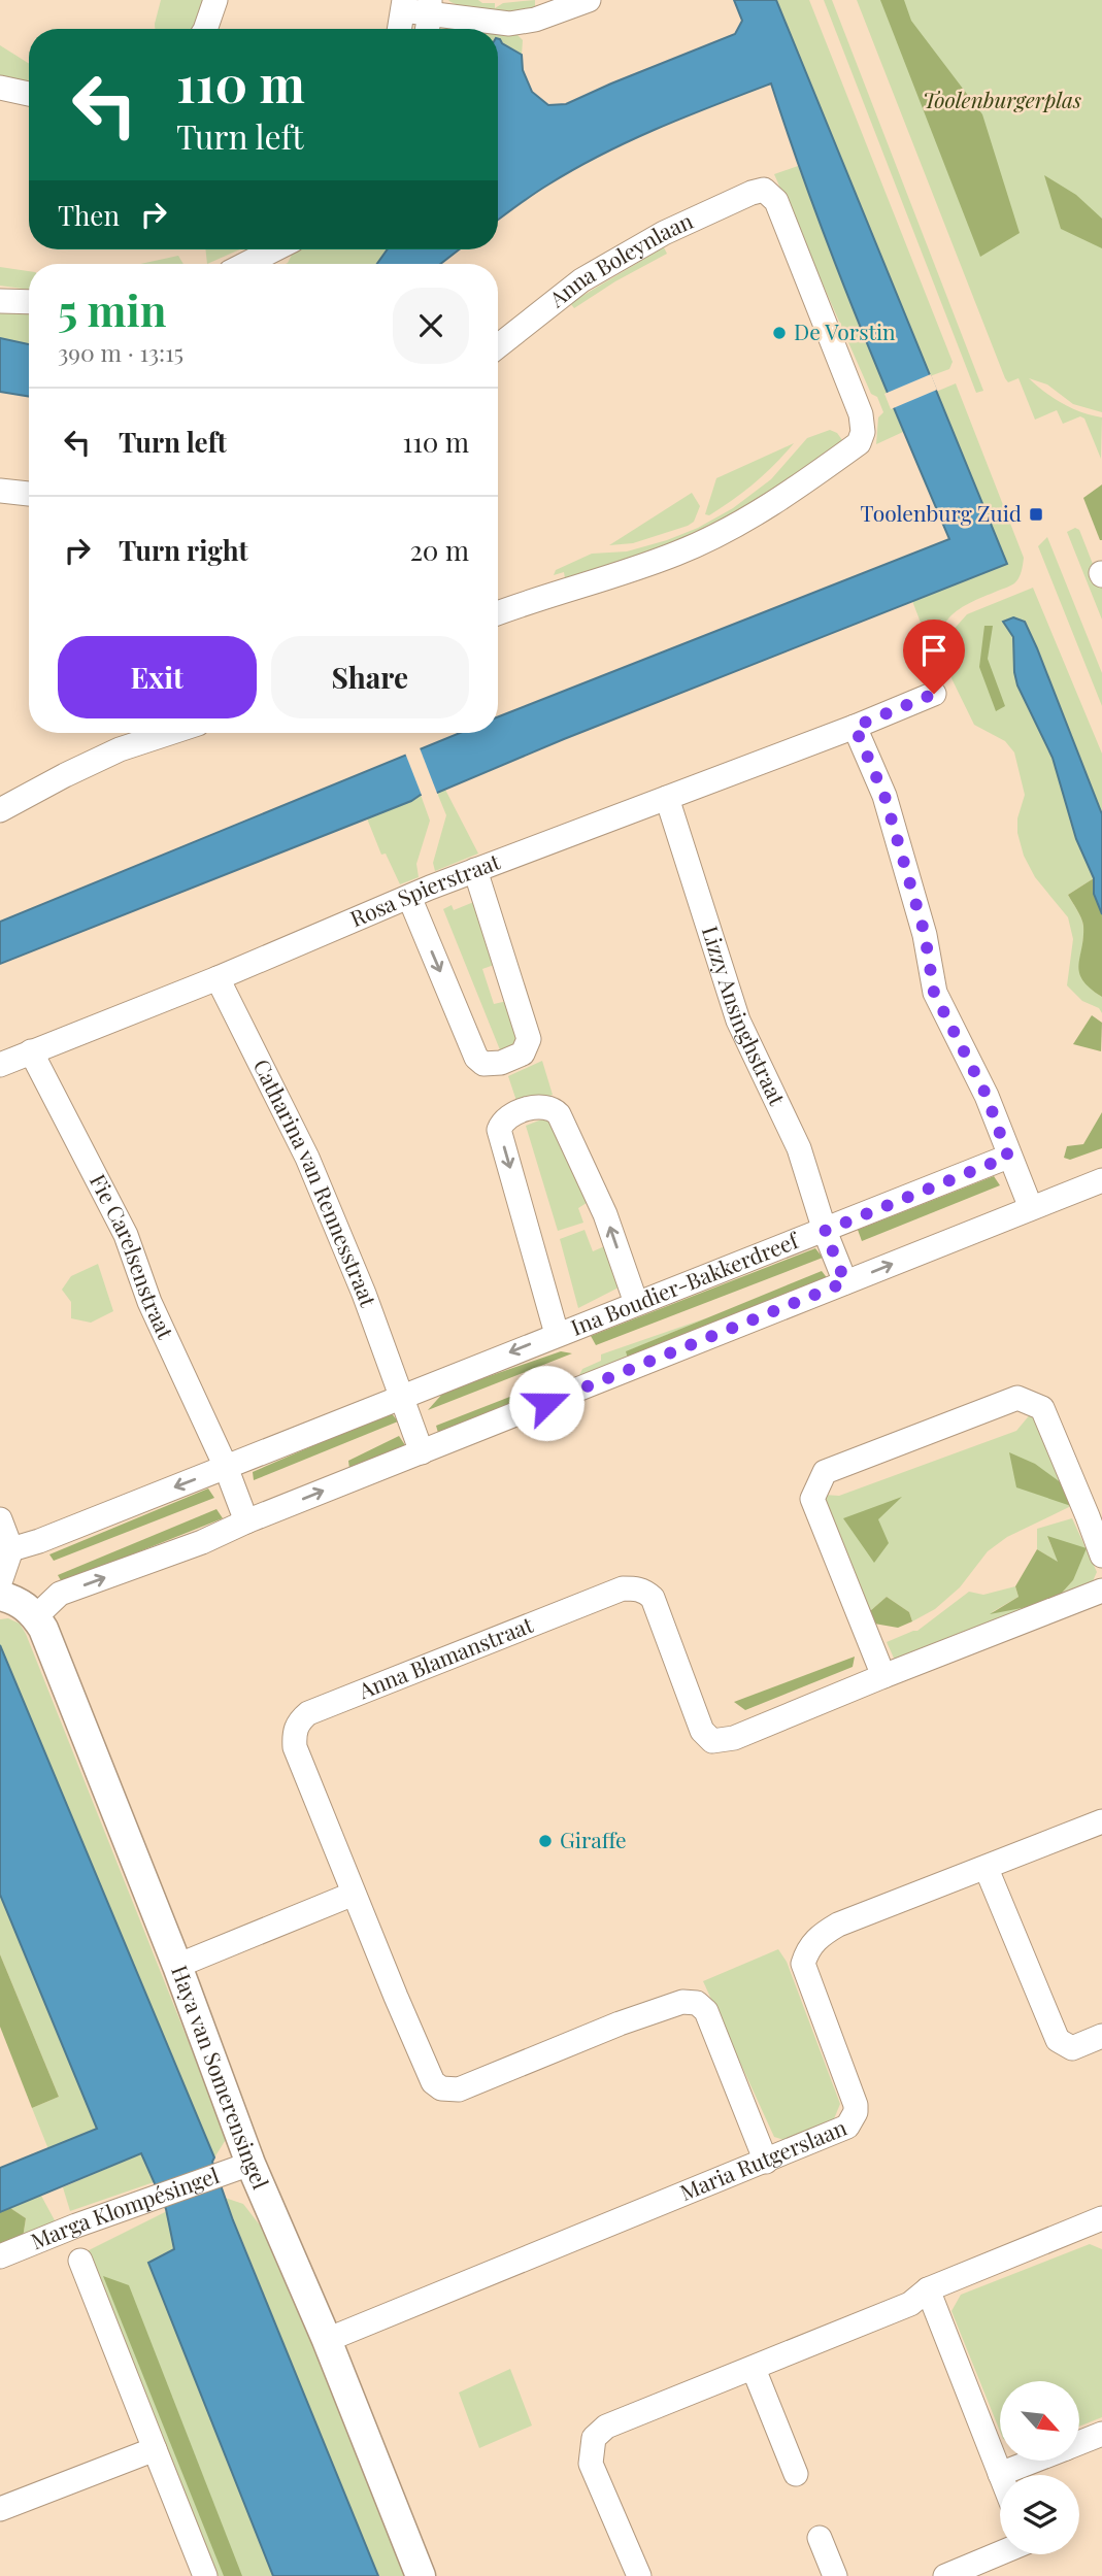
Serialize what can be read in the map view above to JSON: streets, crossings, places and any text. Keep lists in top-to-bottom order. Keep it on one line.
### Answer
{"streets":{"street":["Anna Boleynlaan","Rosa Spierstraat","Lizzy Ansinghstraat","Catharina van Rennesstraat","Fie Carelsenstraat","Ina Boudier-Bakkerdreef","Anna Blamanstraat","Haya van Somerensingel","Maria Rutgerslaan","Marga Klompésingel"]},"crossings":[["Rosa Spierstraat","Lizzy Ansinghstraat"],["Rosa Spierstraat","Catharina van Rennesstraat"],["Rosa Spierstraat","Fie Carelsenstraat"],["Lizzy Ansinghstraat","Ina Boudier-Bakkerdreef"],["Catharina van Rennesstraat","Ina Boudier-Bakkerdreef"],["Fie Carelsenstraat","Ina Boudier-Bakkerdreef"],["Anna Blamanstraat","Maria Rutgerslaan"],["Haya van Somerensingel","Maria Rutgerslaan"],["Haya van Somerensingel","Marga Klompésingel"]],"parks":["Toolenburgerplas"],"places":{"other":["De Vorstin","Giraffe"],"transit":["Toolenburg Zuid"]},"north":"bottom right","page":{"turn":["110 m","Turn left"],"then":"Then","heading":["5 min","390 m · 13:15"],"list":[{"name":"Turn left","value":"110 m"},{"name":"Turn right","value":"20 m"}],"buttons":["Exit","Share"]}}
